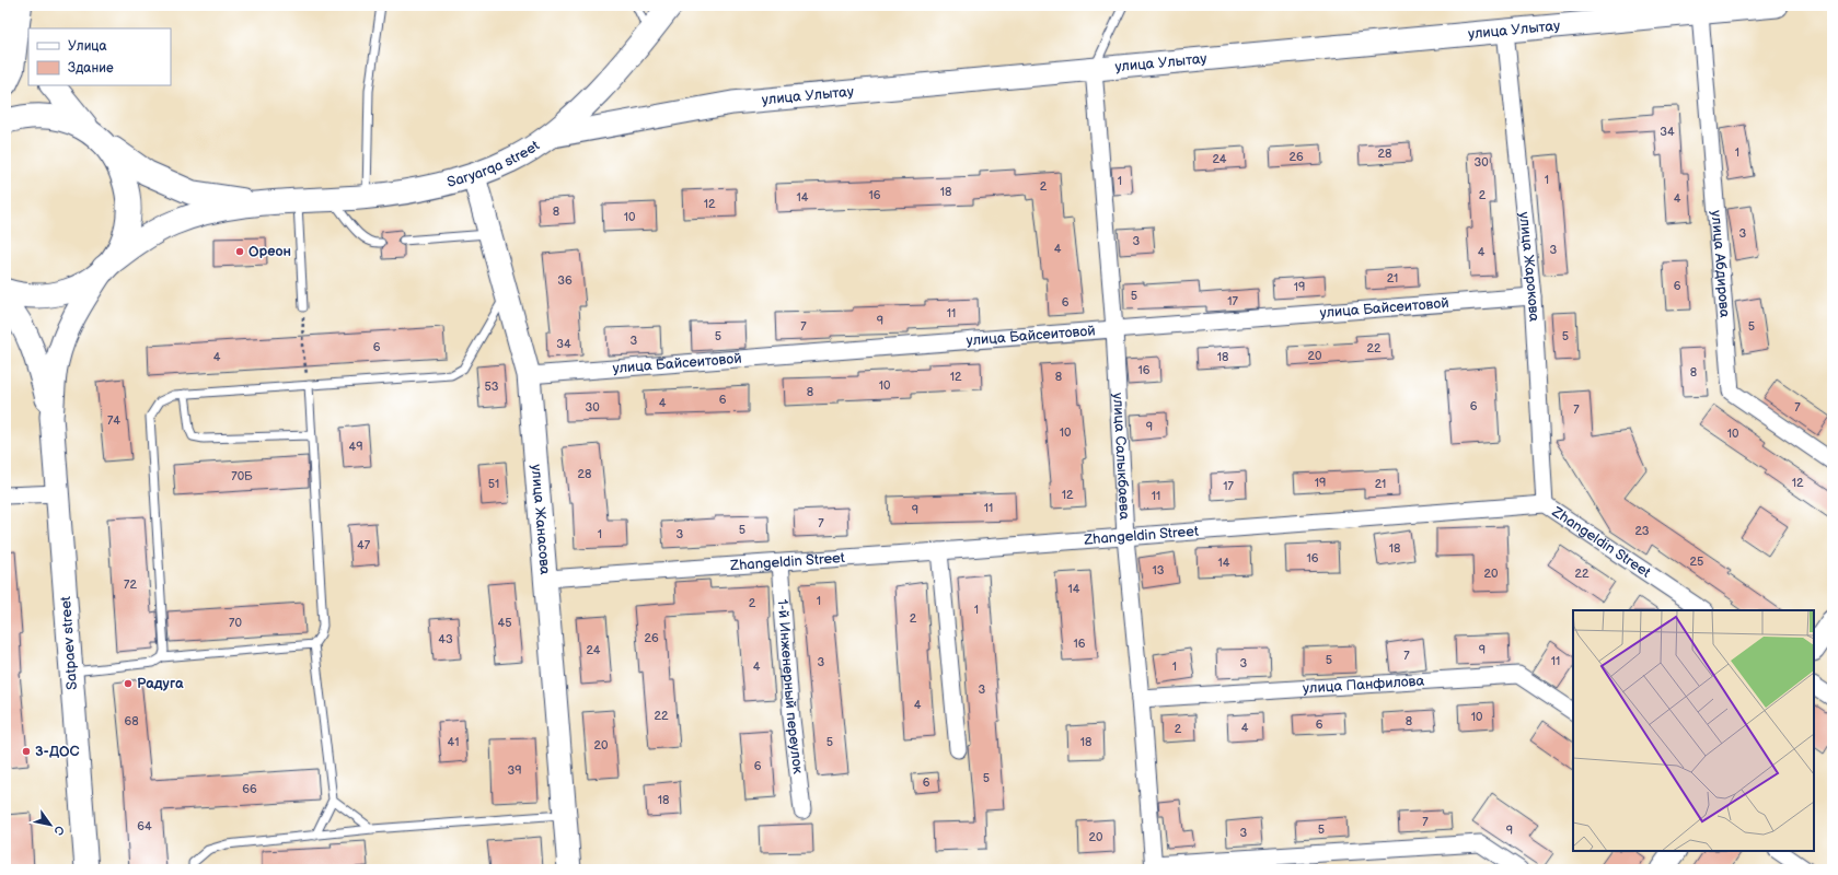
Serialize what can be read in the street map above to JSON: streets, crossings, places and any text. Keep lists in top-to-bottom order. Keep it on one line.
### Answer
{"streets":{"main road":["Saryarqa street"],"street":["улица Улытау","улица Абдирова","улица Жарокова","улица Байсеитовой","улица Салыкбаева","улица Жанасова","Zhangeldin Street","Satpaev street","улица Панфилова","1-й Инженерный переулок"]},"crossings":[["улица Улытау","Saryarqa street"],["улица Улытау","улица Абдирова"],["улица Улытау","улица Жарокова"],["улица Улытау","улица Салыкбаева"],["Saryarqa street","улица Жанасова"],["улица Жарокова","улица Байсеитовой"],["улица Жарокова","Zhangeldin Street"],["улица Байсеитовой","улица Салыкбаева"],["улица Байсеитовой","улица Жанасова"],["улица Салыкбаева","Zhangeldin Street"],["улица Салыкбаева","улица Панфилова"],["улица Жанасова","Zhangeldin Street"],["Zhangeldin Street","1-й Инженерный переулок"]],"places":["Ореон","Радуга","3-ДОС"],"house_numbers":["34","1","28","26","24","30","1","1","2","18","16","2","14","4","12","8","10","3","3","4","3","4","21","36","6","19","5","17","6","11","9","7","5","5","5","3","34","6","22","20","4","18","16","8","12","8","10","53","8","6","4","6","30","7","7","74","9","10","10","49","28","70Б","19","12","51","21","17","12","11","11","9","7","5","23","1","3","47","18","16","25","14","13","20","22","72","14","1","2","1","2","70","45","26","43","16","24","9","7","5","11","3","3","4","1","3","4","22","10","68","8","6","4","2","41","5","18","20","6","39","5","6","66","18","7","64","5","9","3","20"],"legend":["Улица","Здание"],"north":"bottom right"}
